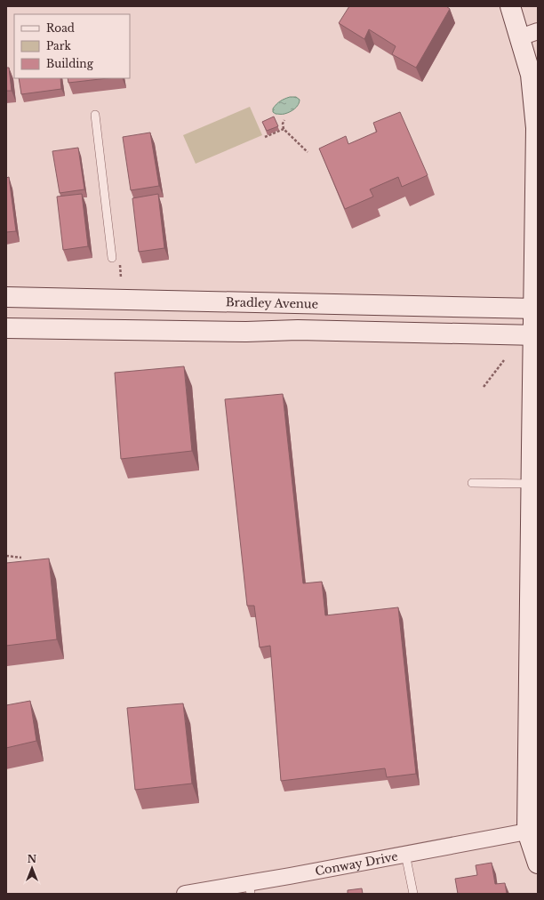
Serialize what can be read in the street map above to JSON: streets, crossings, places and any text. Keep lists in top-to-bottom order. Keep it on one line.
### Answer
{"streets":{"main road":["Bradley Avenue"],"street":["Conway Drive"]},"legend":["Road","Park","Building"],"north":"top"}
